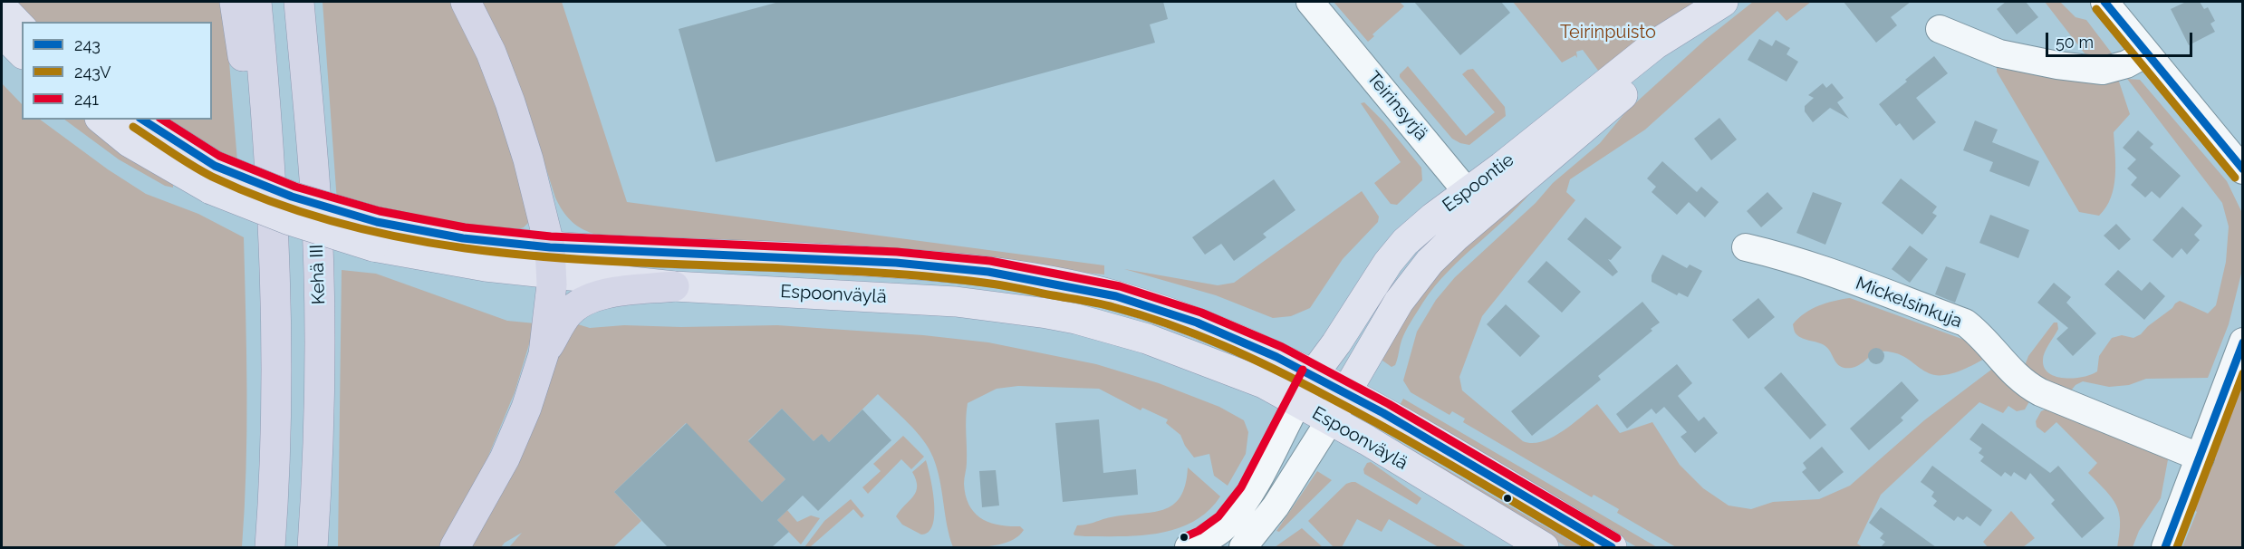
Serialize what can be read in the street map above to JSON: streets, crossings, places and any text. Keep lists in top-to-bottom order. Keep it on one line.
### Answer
{"streets":{"highway":["Kehä III"],"main road":["Espoontie","Espoonväylä"],"street":["Teirinsyrjä","Mickelsinkuja"]},"crossings":[["Teirinsyrjä","Espoontie"],["Espoontie","Espoonväylä"]],"parks":["Teirinpuisto"],"lines":["transit line 243","transit line 243V","transit line 241"],"legend":["243","243V","241"],"scale_bar":"50 m"}
